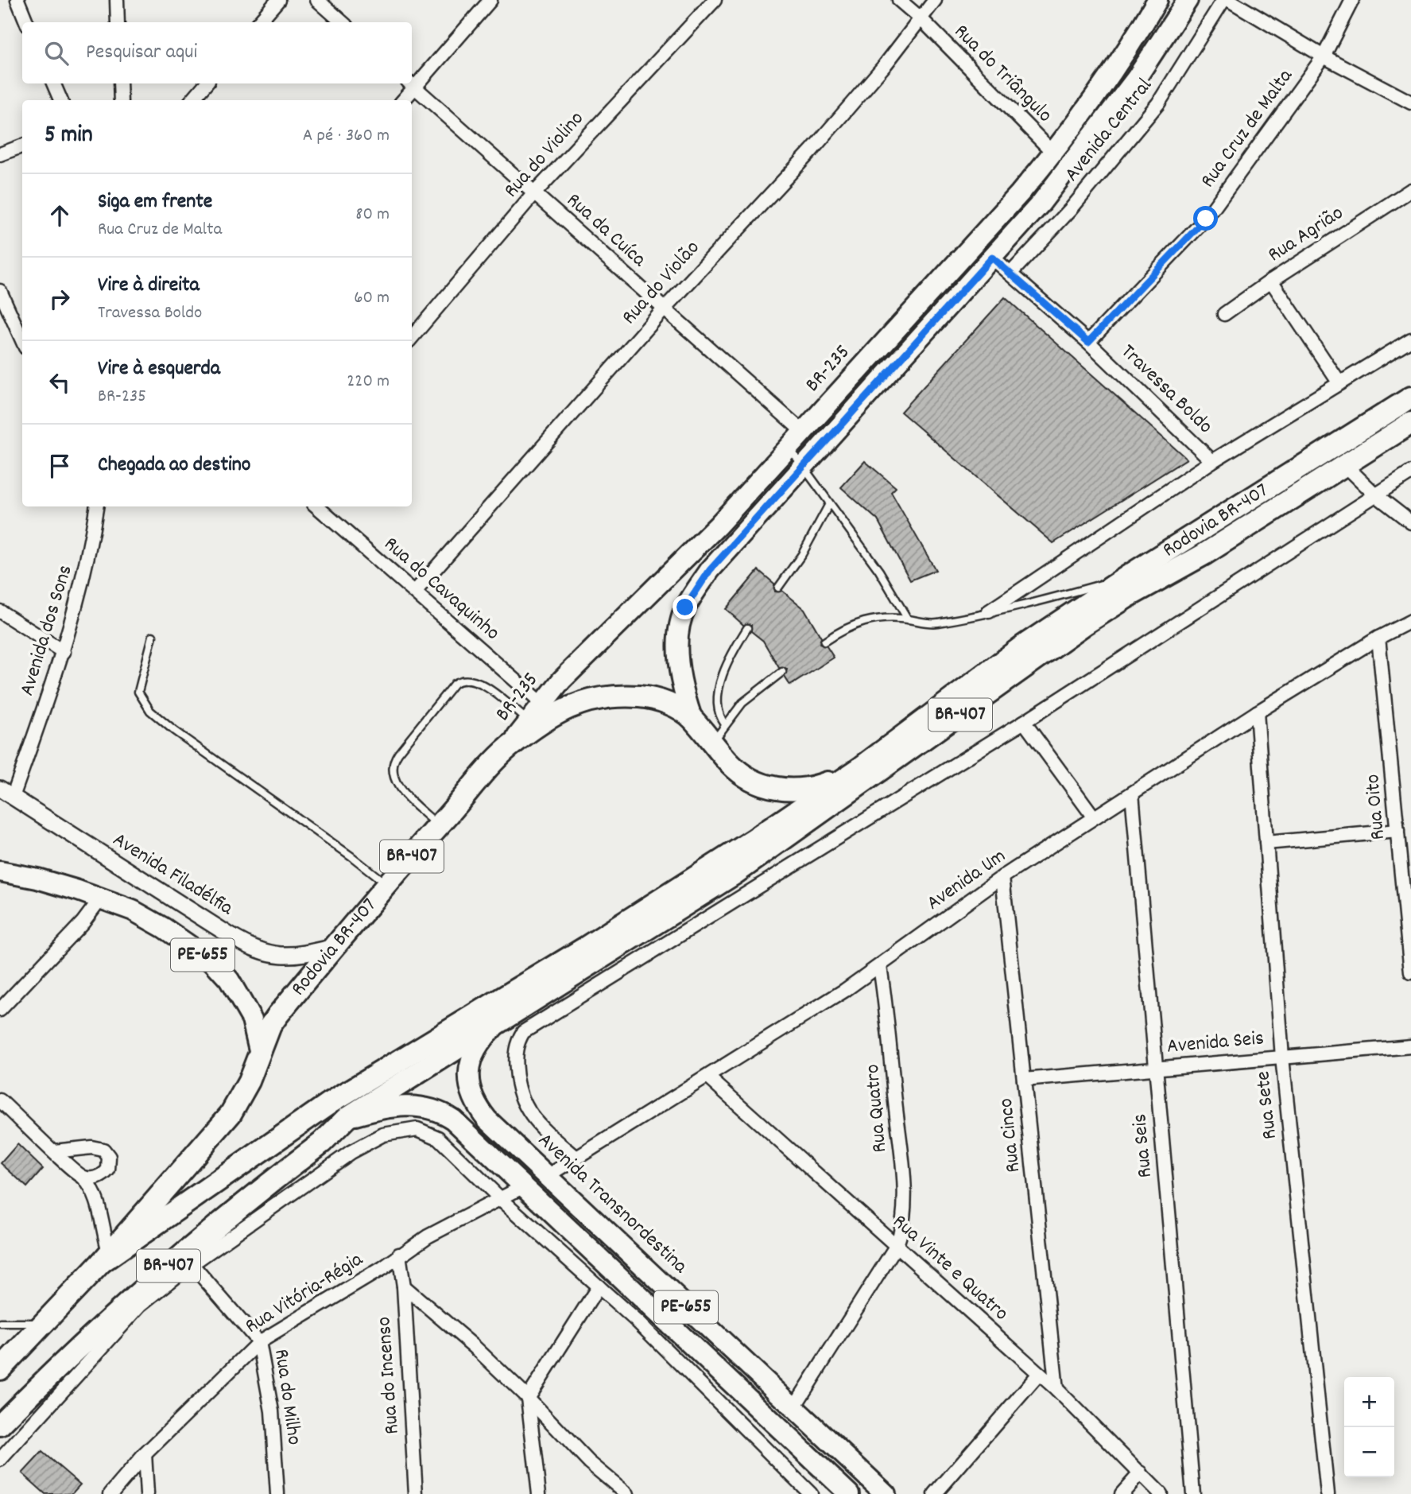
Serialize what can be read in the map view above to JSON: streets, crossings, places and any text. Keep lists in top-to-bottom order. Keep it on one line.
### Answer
{"streets":{"highway":["Rodovia BR-407","BR-407"],"main road":["BR-235","PE-655","Avenida Transnordestina"],"street":["Rua do Triângulo","Rua Cruz de Malta","Avenida Central","Rua do Violino","Rua da Cuíca","Rua Agrião","Rua do Violão","Travessa Boldo","Rua do Cavaquinho","Avenida dos Sons","Rua Oito","Avenida Filadélfia","Avenida Um","Avenida Seis","Rua Sete","Rua Quatro","Rua Cinco","Rua Seis","Rua Vinte e Quatro","Rua Vitória-Régia","Rua do Incenso","Rua do Milho"]},"crossings":[["Rua do Triângulo","Rua do Violão"],["Rua do Triângulo","BR-235"],["Rua Cruz de Malta","Travessa Boldo"],["Avenida Central","Travessa Boldo"],["Rua do Violino","Rua da Cuíca"],["Rua da Cuíca","Rua do Violão"],["Rua da Cuíca","BR-235"],["Rua do Violão","Rua do Cavaquinho"],["BR-235","Rodovia BR-407"],["BR-235","Rua do Cavaquinho"],["Rodovia BR-407","BR-407"],["Rodovia BR-407","Avenida Filadélfia"],["Rodovia BR-407","PE-655"],["Avenida dos Sons","Avenida Filadélfia"],["BR-407","PE-655"],["BR-407","Avenida Transnordestina"],["Rua Oito","Avenida Um"],["Avenida Um","Rua Sete"],["Avenida Um","Rua Quatro"],["Avenida Um","Rua Cinco"],["Avenida Um","Rua Seis"],["Avenida Um","Avenida Transnordestina"],["Avenida Um","Rua Vinte e Quatro"],["PE-655","Rua Vitória-Régia"],["Avenida Seis","Rua Sete"],["Avenida Seis","Rua Cinco"],["Avenida Seis","Rua Seis"],["Rua Quatro","Rua Vinte e Quatro"],["Rua Cinco","Rua Vinte e Quatro"],["Rua Vitória-Régia","Rua do Incenso"],["Rua Vitória-Régia","Rua do Milho"]],"page":{"search":"Pesquisar aqui","heading":["5 min","A pé · 360 m"],"list":[["Siga em frente","Rua Cruz de Malta","80 m"],["Vire à direita","Travessa Boldo","60 m"],["Vire à esquerda","BR-235","220 m"],"Chegada ao destino"],"map_buttons":["+","−"]}}
